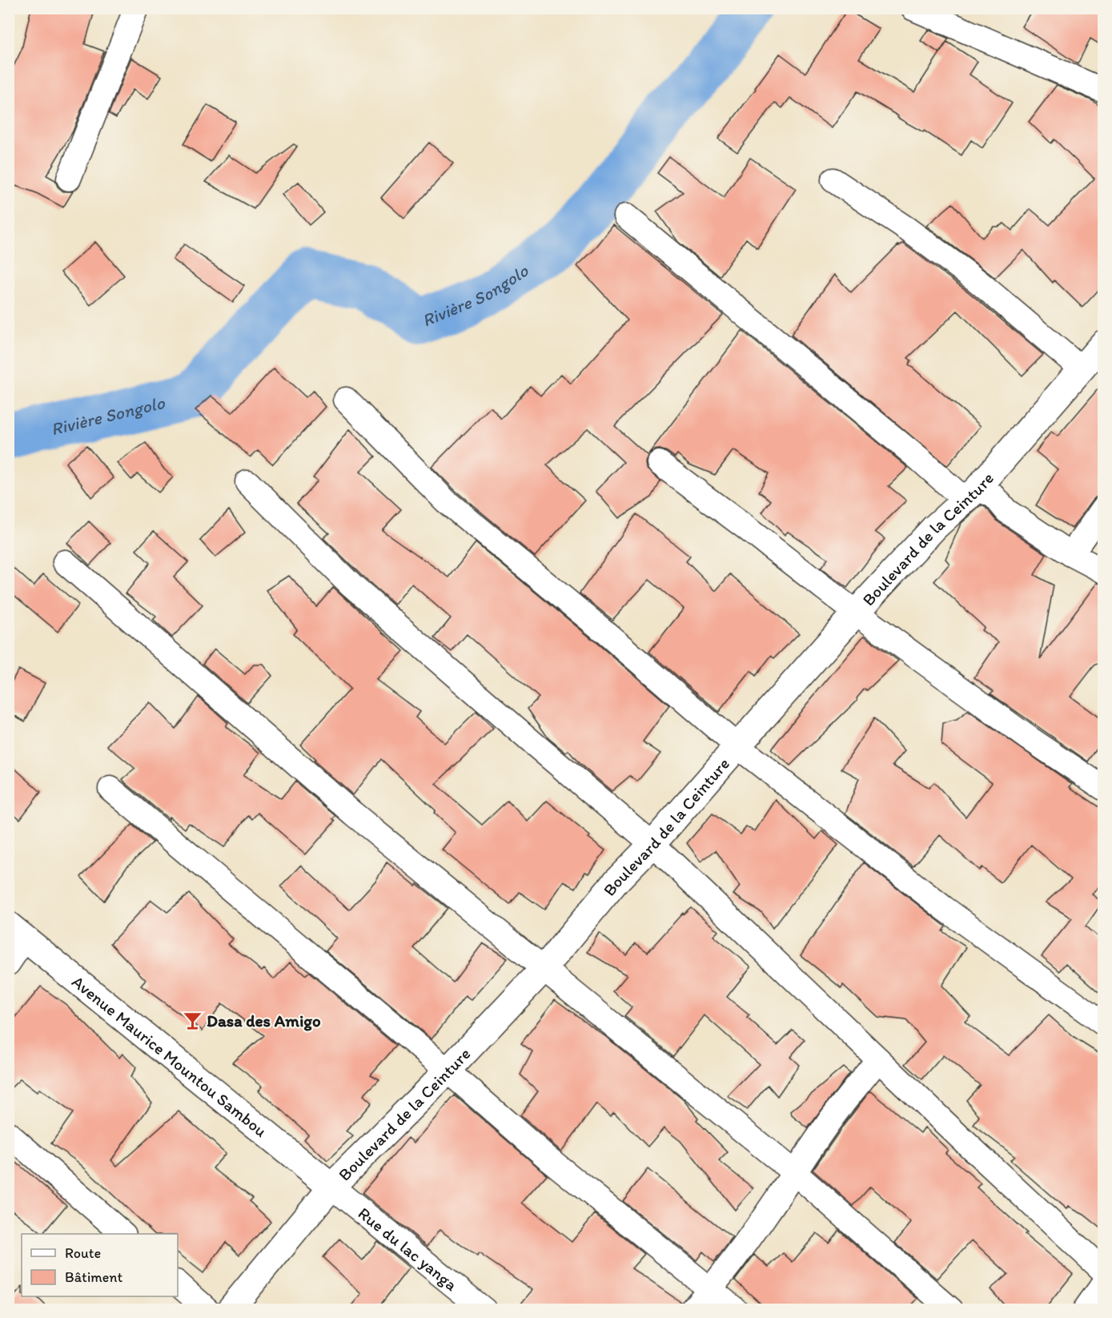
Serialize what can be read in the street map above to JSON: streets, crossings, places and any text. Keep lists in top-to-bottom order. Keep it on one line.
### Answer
{"streets":{"street":["Boulevard de la Ceinture","Avenue Maurice Mountou Sambou","Rue du lac yanga"]},"crossings":[["Boulevard de la Ceinture","Avenue Maurice Mountou Sambou"],["Boulevard de la Ceinture","Rue du lac yanga"],["Avenue Maurice Mountou Sambou","Rue du lac yanga"]],"water":["Rivière Songolo"],"places":{"bar":["Dasa des Amigo"]},"legend":["Route","Bâtiment"]}
